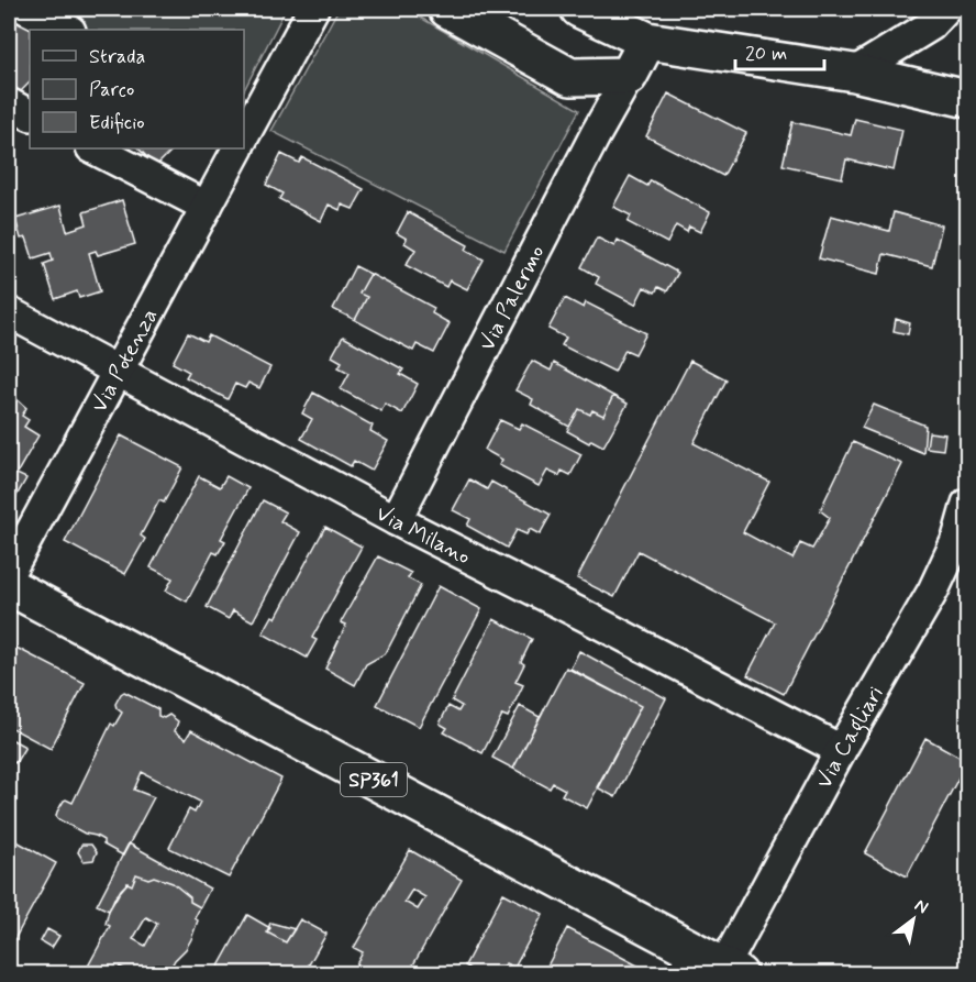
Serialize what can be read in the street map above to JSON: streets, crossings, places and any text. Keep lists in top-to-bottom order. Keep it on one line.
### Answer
{"streets":{"main road":["SP361"],"street":["Via Palermo","Via Potenza","Via Milano","Via Cagliari"]},"crossings":[["Via Palermo","Via Milano"],["Via Potenza","Via Milano"],["Via Milano","Via Cagliari"],["Via Cagliari","SP361"]],"legend":["Strada","Parco","Edificio"],"scale_bar":"20 m","north":"top right"}
